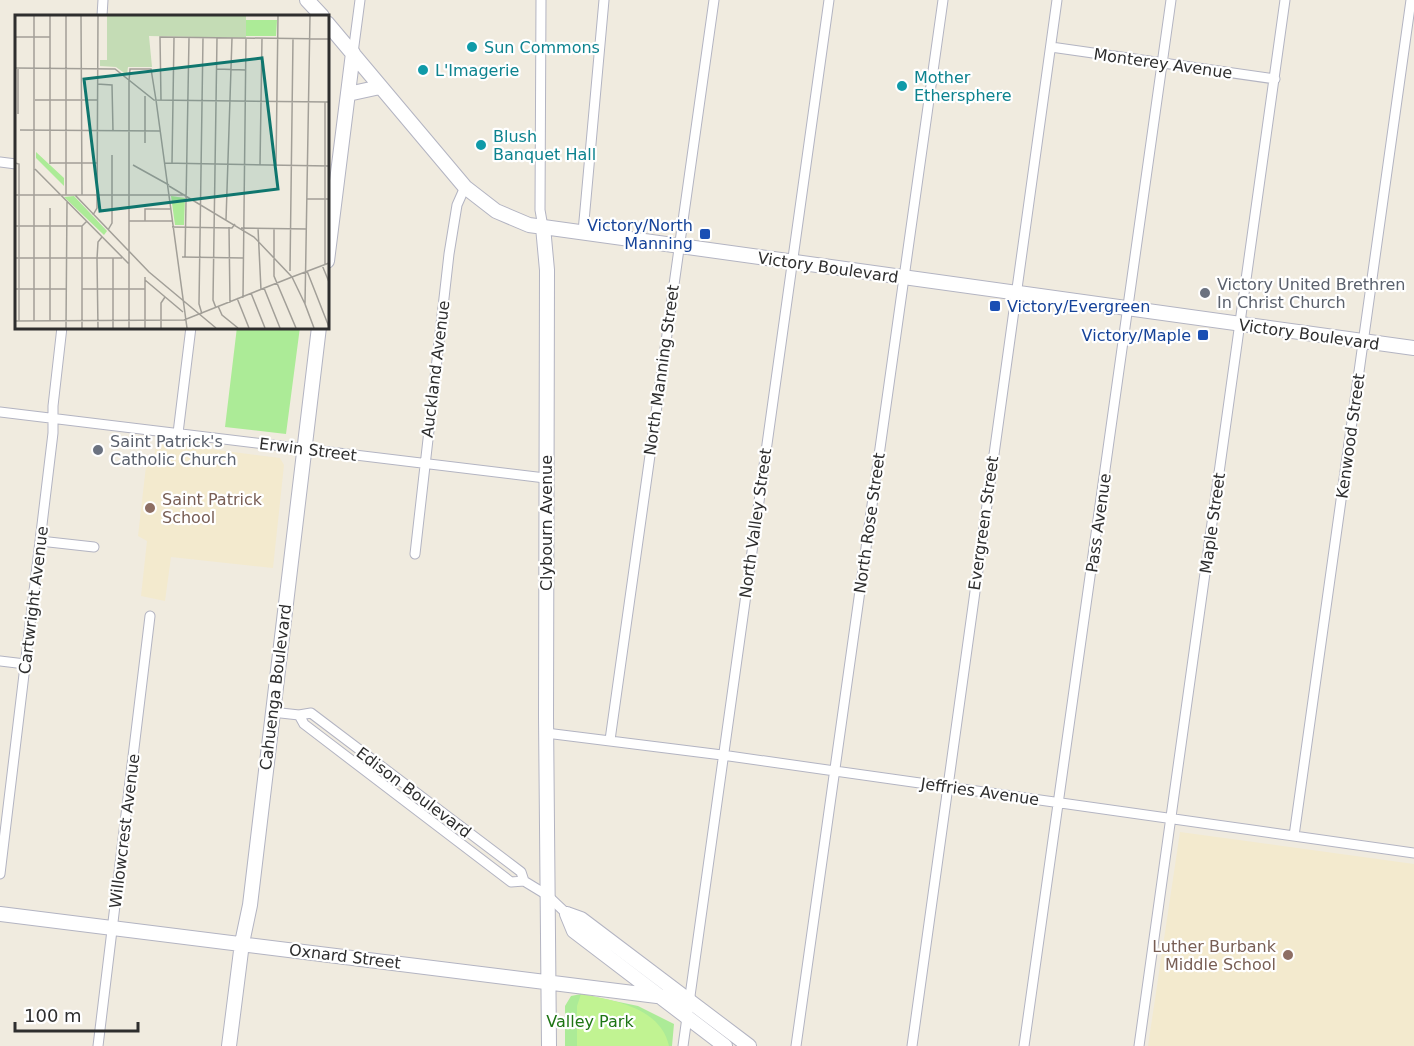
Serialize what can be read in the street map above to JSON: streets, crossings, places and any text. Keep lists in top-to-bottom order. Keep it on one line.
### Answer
{"streets":{"main road":["Victory Boulevard","Clybourn Avenue","Cahuenga Boulevard","Edison Boulevard","Oxnard Street"],"street":["Monterey Avenue","Auckland Avenue","North Manning Street","Kenwood Street","Erwin Street","North Valley Street","North Rose Street","Evergreen Street","Pass Avenue","Maple Street","Cartwright Avenue","Jeffries Avenue","Willowcrest Avenue"]},"crossings":[["Monterey Avenue","Evergreen Street"],["Monterey Avenue","Pass Avenue"],["Monterey Avenue","Maple Street"],["Victory Boulevard","Auckland Avenue"],["Victory Boulevard","North Manning Street"],["Victory Boulevard","Kenwood Street"],["Victory Boulevard","Clybourn Avenue"],["Victory Boulevard","North Valley Street"],["Victory Boulevard","North Rose Street"],["Victory Boulevard","Evergreen Street"],["Victory Boulevard","Pass Avenue"],["Victory Boulevard","Maple Street"],["Auckland Avenue","Erwin Street"],["North Manning Street","Jeffries Avenue"],["Kenwood Street","Jeffries Avenue"],["Erwin Street","Clybourn Avenue"],["Erwin Street","Cartwright Avenue"],["Erwin Street","Cahuenga Boulevard"],["Clybourn Avenue","Jeffries Avenue"],["Clybourn Avenue","Edison Boulevard"],["Clybourn Avenue","Oxnard Street"],["North Valley Street","Jeffries Avenue"],["North Valley Street","Edison Boulevard"],["North Valley Street","Oxnard Street"],["North Rose Street","Jeffries Avenue"],["Evergreen Street","Jeffries Avenue"],["Pass Avenue","Jeffries Avenue"],["Maple Street","Jeffries Avenue"],["Cahuenga Boulevard","Edison Boulevard"],["Cahuenga Boulevard","Oxnard Street"],["Edison Boulevard","Oxnard Street"],["Willowcrest Avenue","Oxnard Street"]],"parks":["Valley Park"],"places":{"other":["Sun Commons","L'Imagerie","Mother Ethersphere","Blush Banquet Hall","Victory United Brethren In Christ Church","Saint Patrick's Catholic Church","Saint Patrick School","Luther Burbank Middle School"],"transit":["Victory/North Manning","Victory/Evergreen","Victory/Maple"]},"scale_bar":"100 m"}
